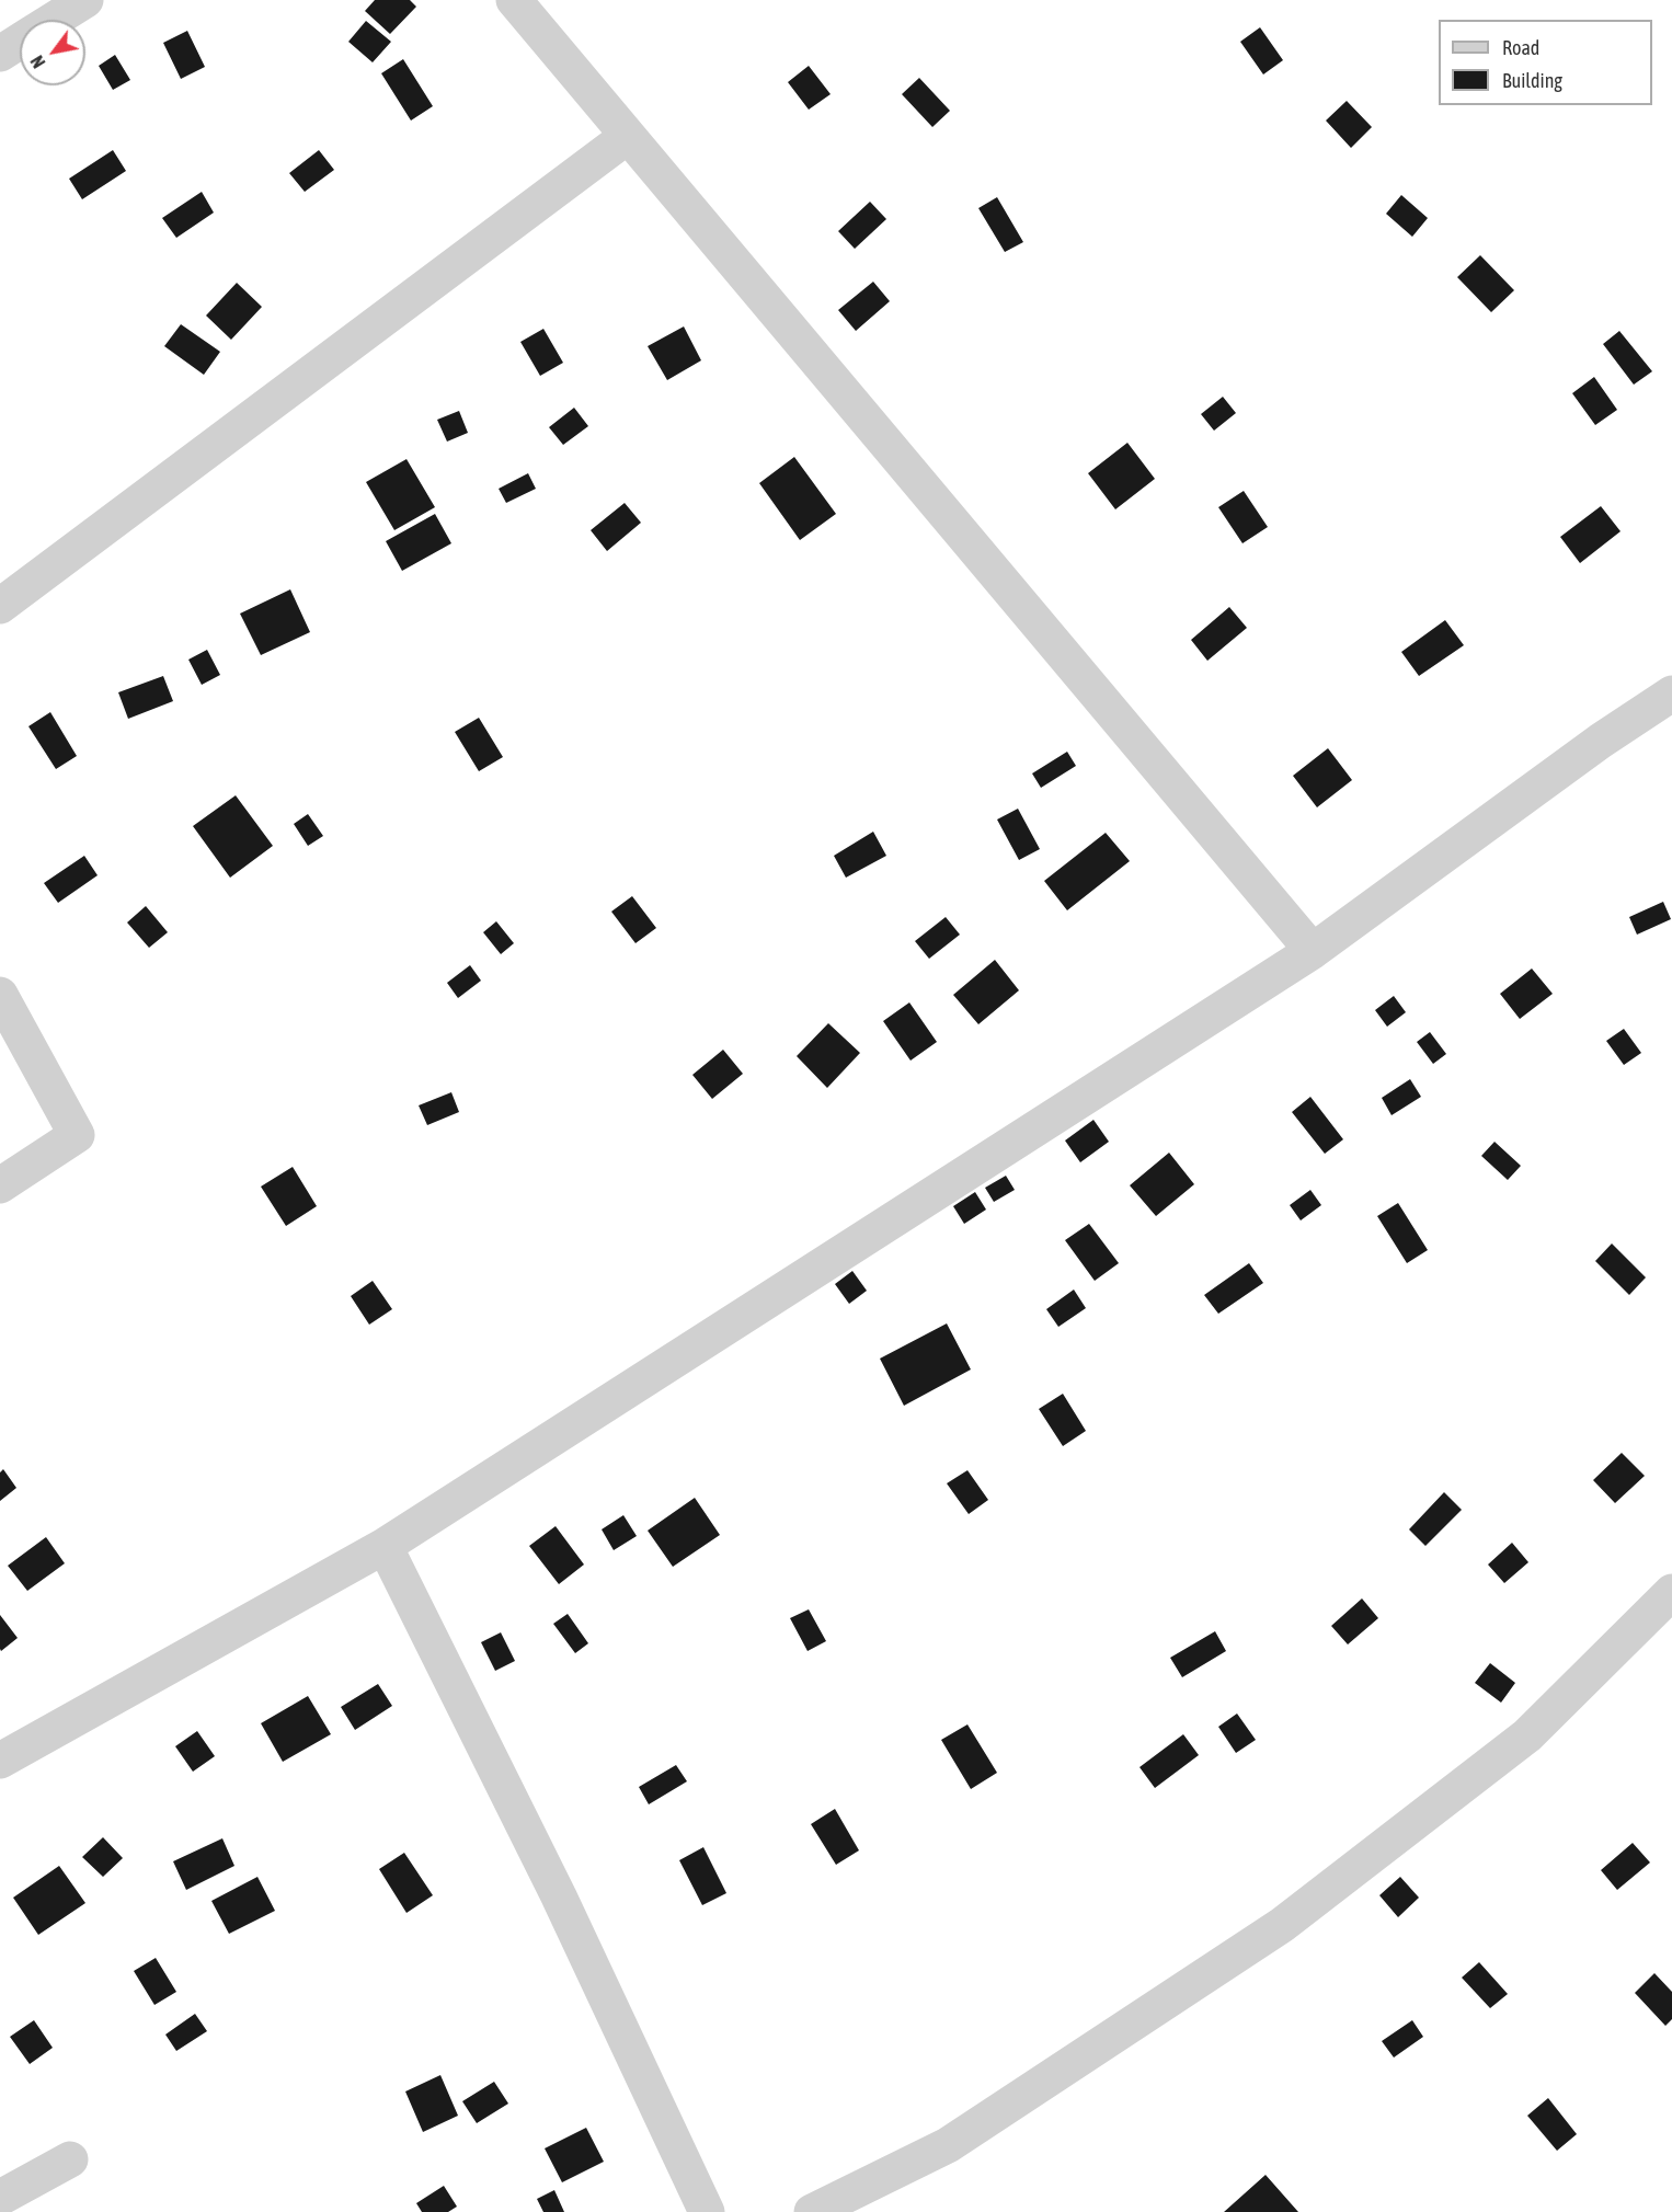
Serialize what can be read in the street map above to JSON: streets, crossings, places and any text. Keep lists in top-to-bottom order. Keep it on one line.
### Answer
{"legend":["Road","Building"],"north":"bottom left"}
